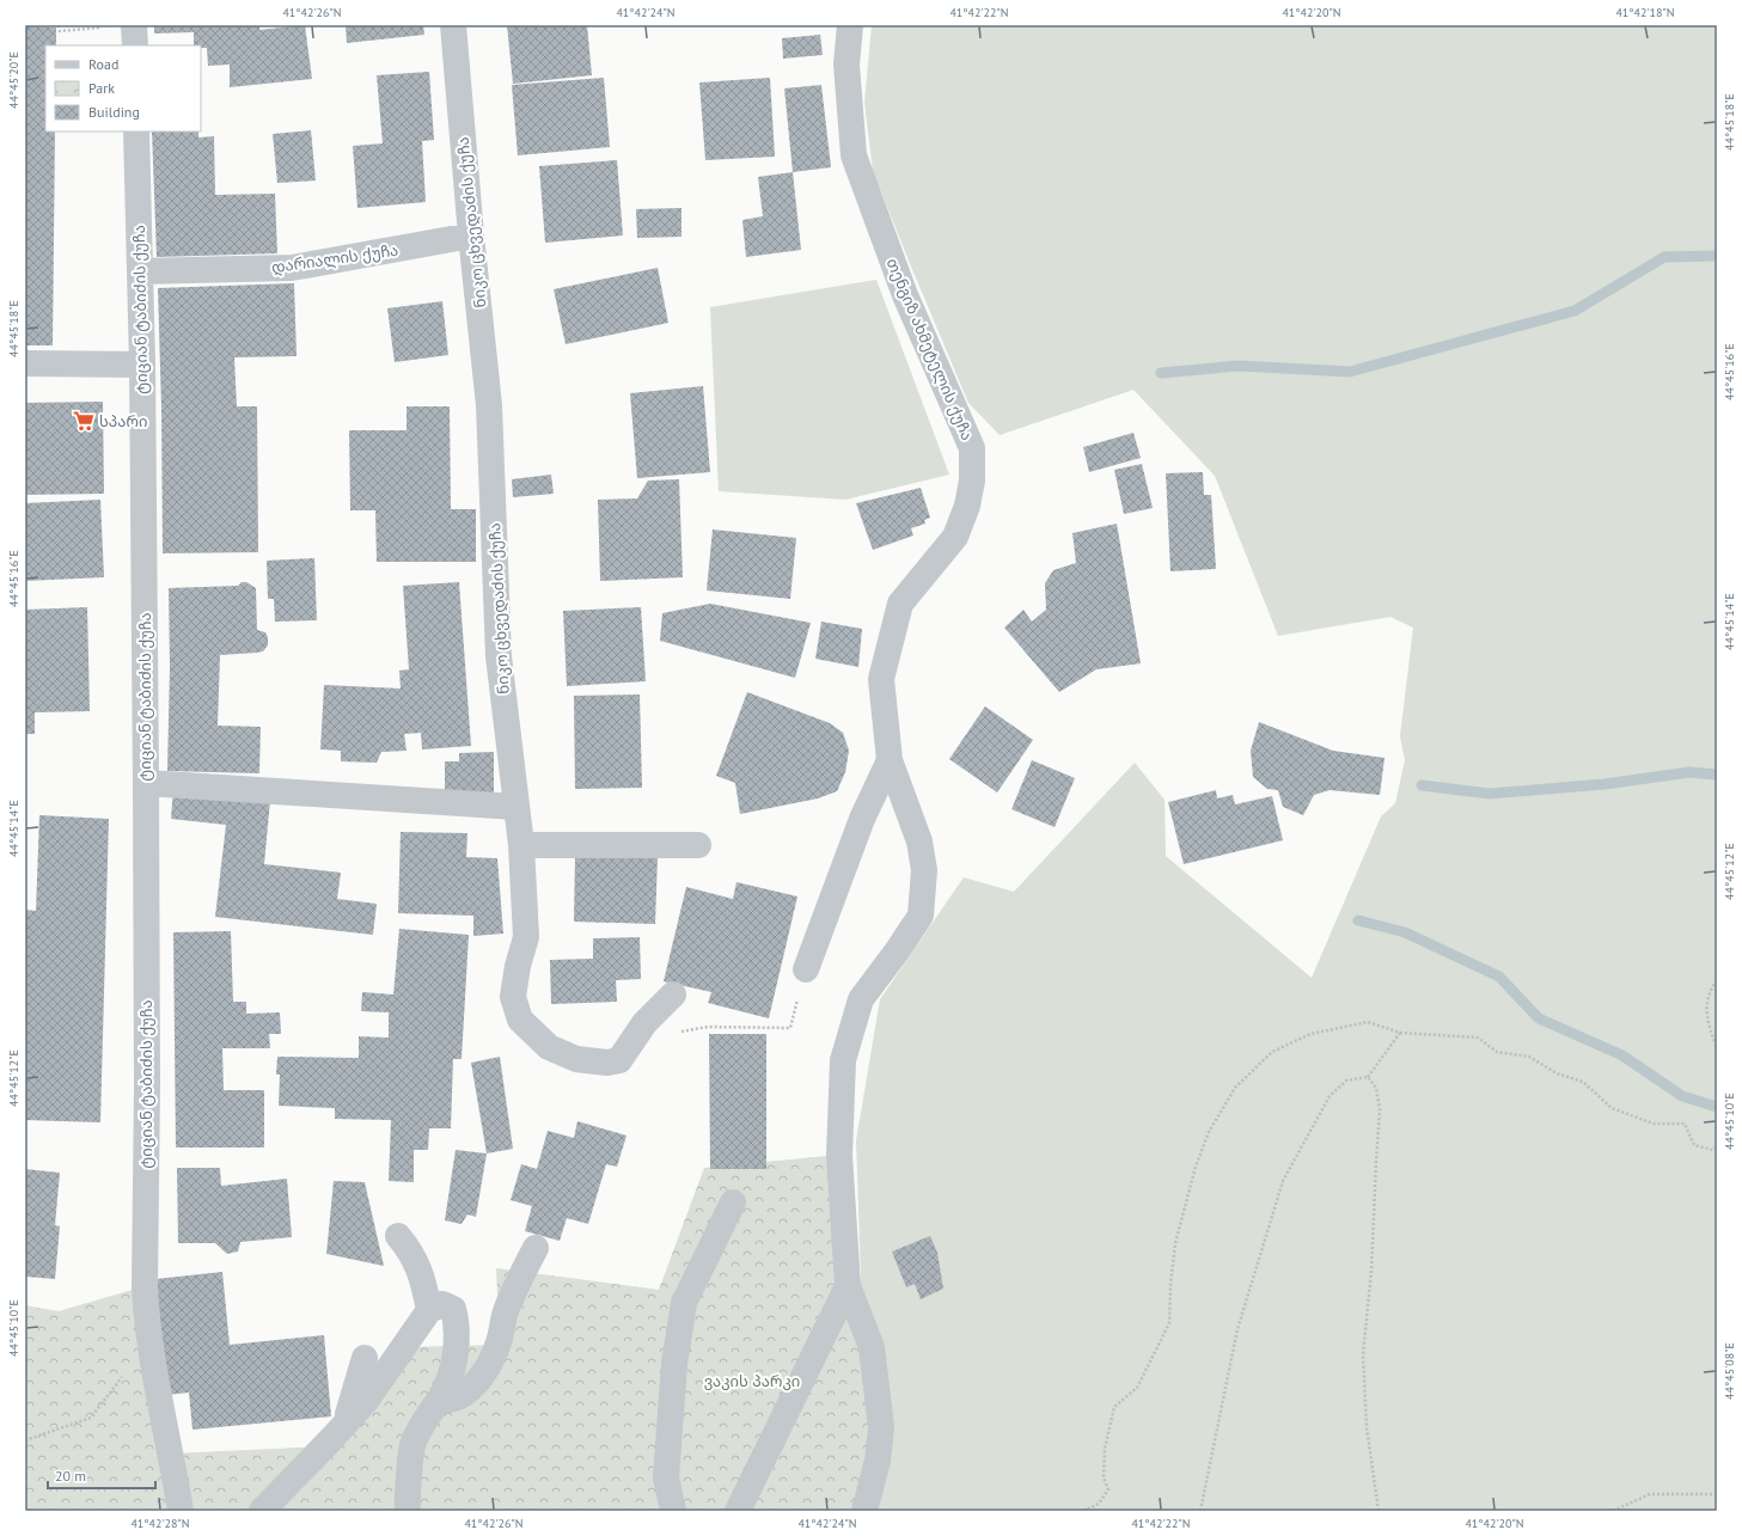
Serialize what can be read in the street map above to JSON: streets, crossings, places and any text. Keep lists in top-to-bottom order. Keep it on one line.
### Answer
{"streets":{"street":["ნიკო ცხვედაძის ქუჩა","დარიალის ქუჩა","ტიციან ტაბიძის ქუჩა","თენგიზ ახმეტელის ქუჩა"]},"crossings":[["ნიკო ცხვედაძის ქუჩა","დარიალის ქუჩა"],["დარიალის ქუჩა","ტიციან ტაბიძის ქუჩა"]],"parks":["ვაკის პარკი"],"places":{"supermarket":["სპარი"]},"legend":["Road","Park","Building"],"scale_bar":"20 m","coordinates":["41°42'26\"N","41°42'24\"N","41°42'22\"N","41°42'20\"N","41°42'18\"N","44°45'20\"E","44°45'18\"E","44°45'16\"E","44°45'14\"E","44°45'12\"E","44°45'10\"E","44°45'08\"E","41°42'28\"N"]}
